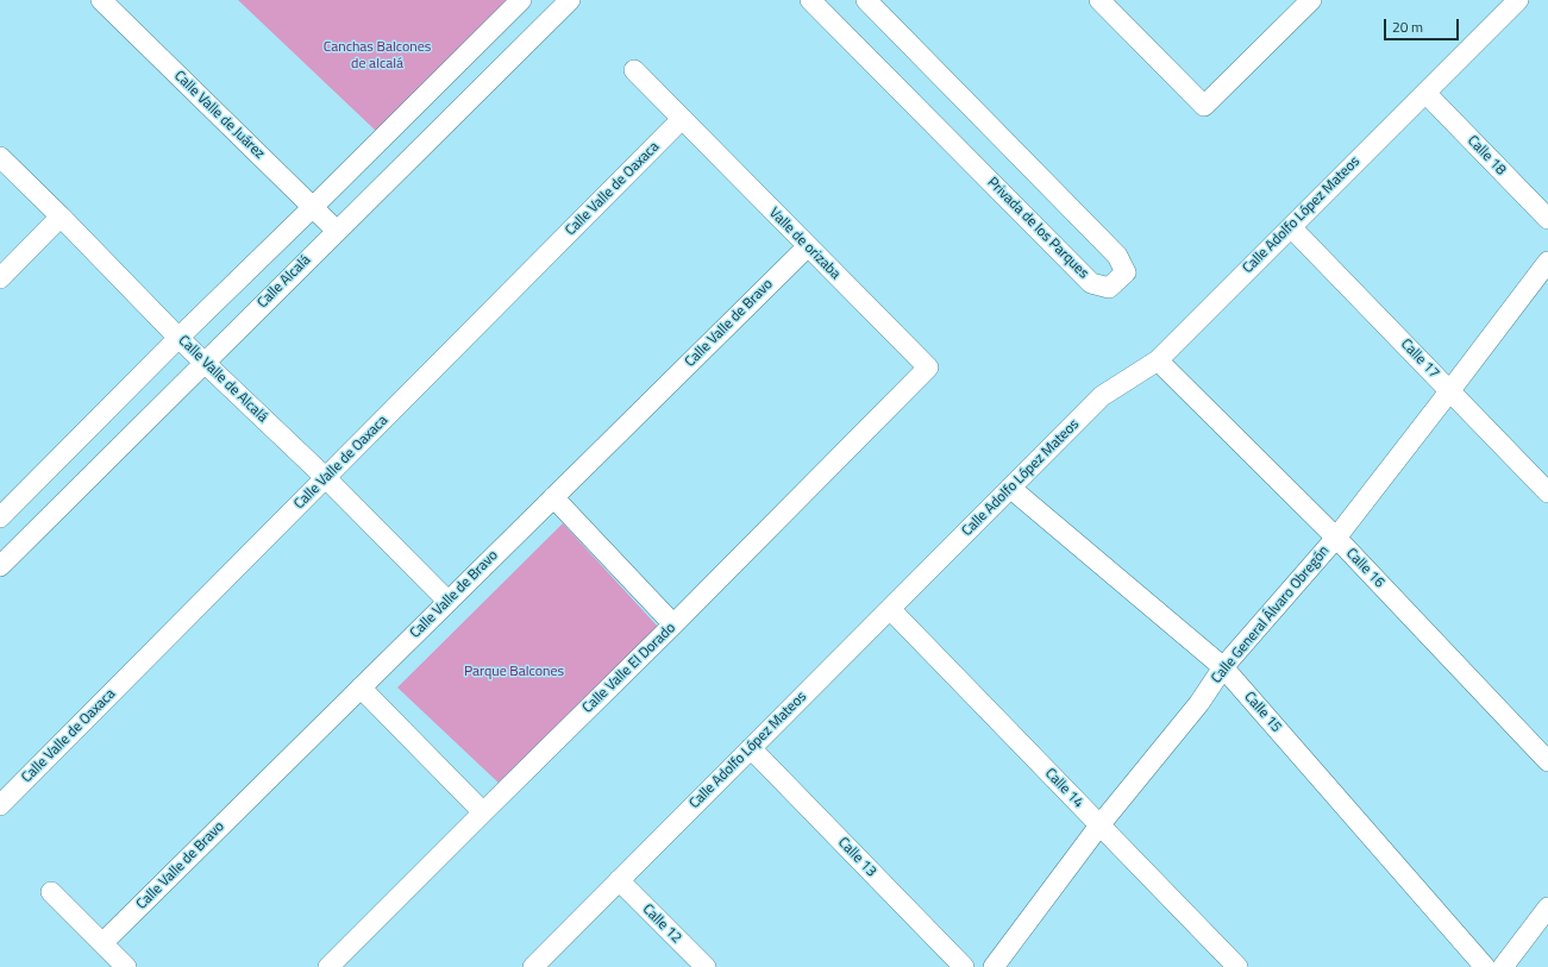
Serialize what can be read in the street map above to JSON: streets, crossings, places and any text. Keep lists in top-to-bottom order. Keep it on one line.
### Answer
{"streets":{"street":["Calle Valle de Juárez","Calle 18","Calle Valle de Oaxaca","Calle Adolfo López Mateos","Privada de los Parques","Valle de orizaba","Calle Alcalá","Calle Valle de Bravo","Calle 17","Calle Valle de Alcalá","Calle 16","Calle General Álvaro Obregón","Calle Valle El Dorado","Calle 15","Calle 14","Calle 13","Calle 12"]},"crossings":[["Calle Valle de Juárez","Calle Alcalá"],["Calle 18","Calle Adolfo López Mateos"],["Calle Valle de Oaxaca","Valle de orizaba"],["Calle Valle de Oaxaca","Calle Valle de Alcalá"],["Calle Adolfo López Mateos","Calle 17"],["Calle Adolfo López Mateos","Calle 16"],["Calle Adolfo López Mateos","Calle 15"],["Calle Adolfo López Mateos","Calle 14"],["Calle Adolfo López Mateos","Calle 13"],["Calle Adolfo López Mateos","Calle 12"],["Valle de orizaba","Calle Valle de Bravo"],["Valle de orizaba","Calle Valle El Dorado"],["Calle Alcalá","Calle Valle de Alcalá"],["Calle Valle de Bravo","Calle Valle de Alcalá"],["Calle 17","Calle General Álvaro Obregón"],["Calle 16","Calle General Álvaro Obregón"],["Calle General Álvaro Obregón","Calle 15"],["Calle General Álvaro Obregón","Calle 14"]],"parks":["Canchas Balcones de alcalá","Parque Balcones"],"scale_bar":"20 m"}
